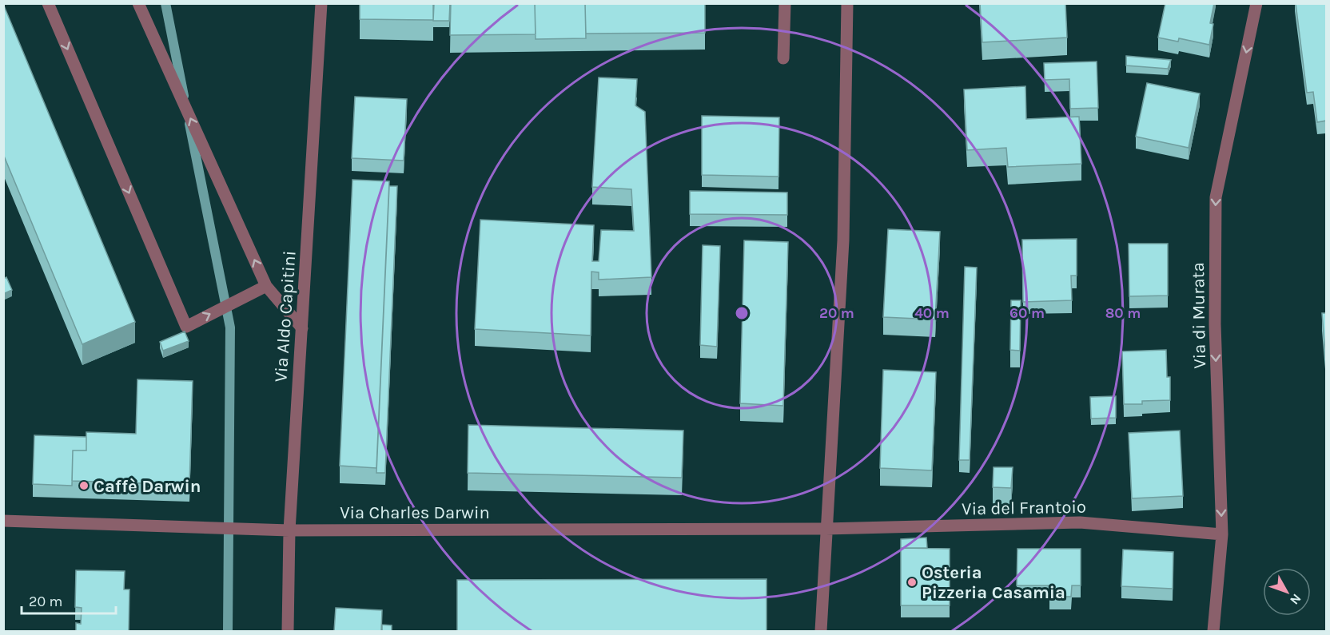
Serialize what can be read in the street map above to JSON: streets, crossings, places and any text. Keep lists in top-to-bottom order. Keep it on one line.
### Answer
{"streets":{"street":["Via di Murata","Via Aldo Capitini","Via del Frantoio","Via Charles Darwin"]},"crossings":[["Via di Murata","Via del Frantoio"],["Via Aldo Capitini","Via Charles Darwin"],["Via del Frantoio","Via Charles Darwin"]],"one_way":["Via di Murata"],"places":["Caffè Darwin","Osteria Pizzeria Casamia"],"scale_bar":"20 m","north":"bottom right","rings":["20 m","40 m","60 m","80 m"]}
